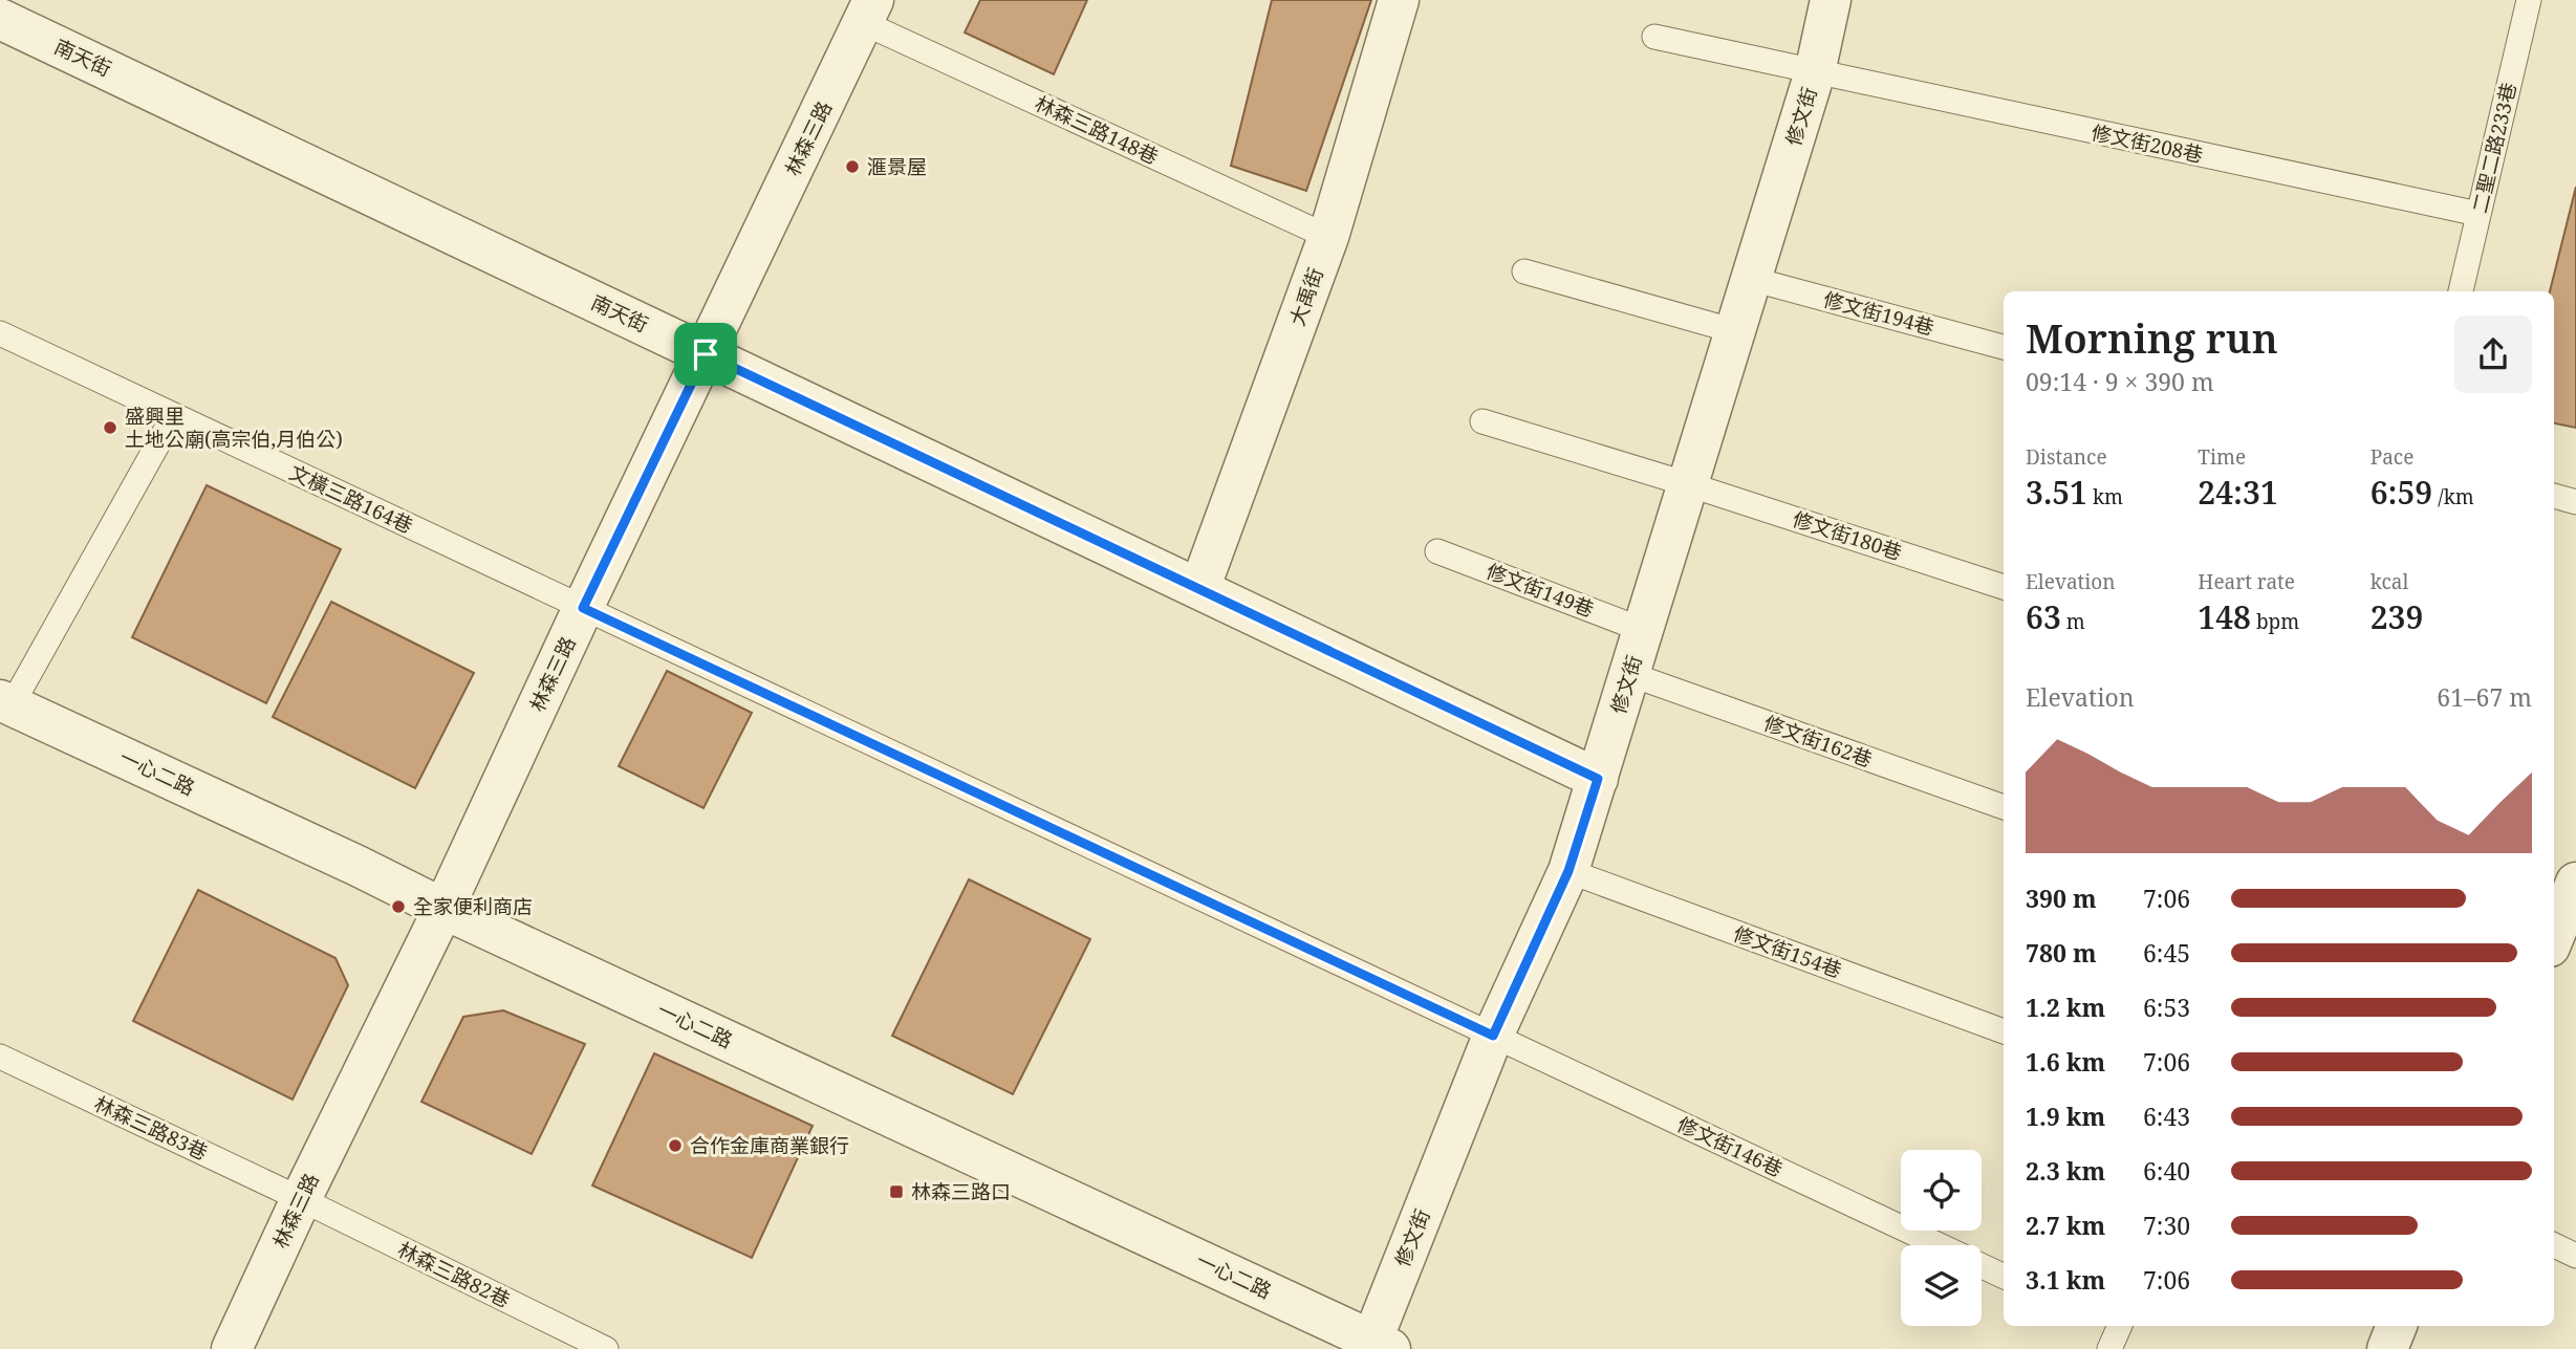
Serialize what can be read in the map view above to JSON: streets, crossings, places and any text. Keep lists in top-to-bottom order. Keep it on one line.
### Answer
{"streets":{"street":["南天街","修文街","林森三路","大禹街","一心二路"],"lane":["林森三路148巷","修文街208巷","二聖二路233巷","修文街194巷","文橫三路164巷","修文街180巷","修文街149巷","修文街162巷","修文街154巷","林森三路83巷","修文街146巷","林森三路82巷"]},"crossings":[["南天街","修文街"],["南天街","林森三路"],["南天街","大禹街"],["修文街","修文街208巷"],["修文街","修文街194巷"],["修文街","文橫三路164巷"],["修文街","修文街180巷"],["修文街","修文街149巷"],["修文街","修文街162巷"],["修文街","一心二路"],["修文街","修文街154巷"],["修文街","修文街146巷"],["林森三路148巷","林森三路"],["林森三路148巷","大禹街"],["林森三路","文橫三路164巷"],["林森三路","一心二路"],["林森三路","林森三路83巷"],["林森三路","林森三路82巷"],["修文街208巷","二聖二路233巷"],["文橫三路164巷","修文街146巷"],["林森三路83巷","林森三路82巷"]],"places":{"other":["滙景屋","盛興里 土地公廟(高宗伯,月伯公)","全家便利商店","合作金庫商業銀行"],"transit":["林森三路口"]},"page":{"heading":["Morning run","09:14 · 9 × 390 m"],"stats":[["Distance","3.51 km"],["Time","24:31"],["Pace","6:59 /km"],["Elevation","63 m"],["Heart rate","148 bpm"],["kcal","239"]],"chart":["Elevation","61–67 m"],"list":[{"name":"390 m","note":"7:06"},{"name":"780 m","note":"6:45"},{"name":"1.2 km","note":"6:53"},{"name":"1.6 km","note":"7:06"},{"name":"1.9 km","note":"6:43"},{"name":"2.3 km","note":"6:40"},{"name":"2.7 km","note":"7:30"},{"name":"3.1 km","note":"7:06"}]}}
